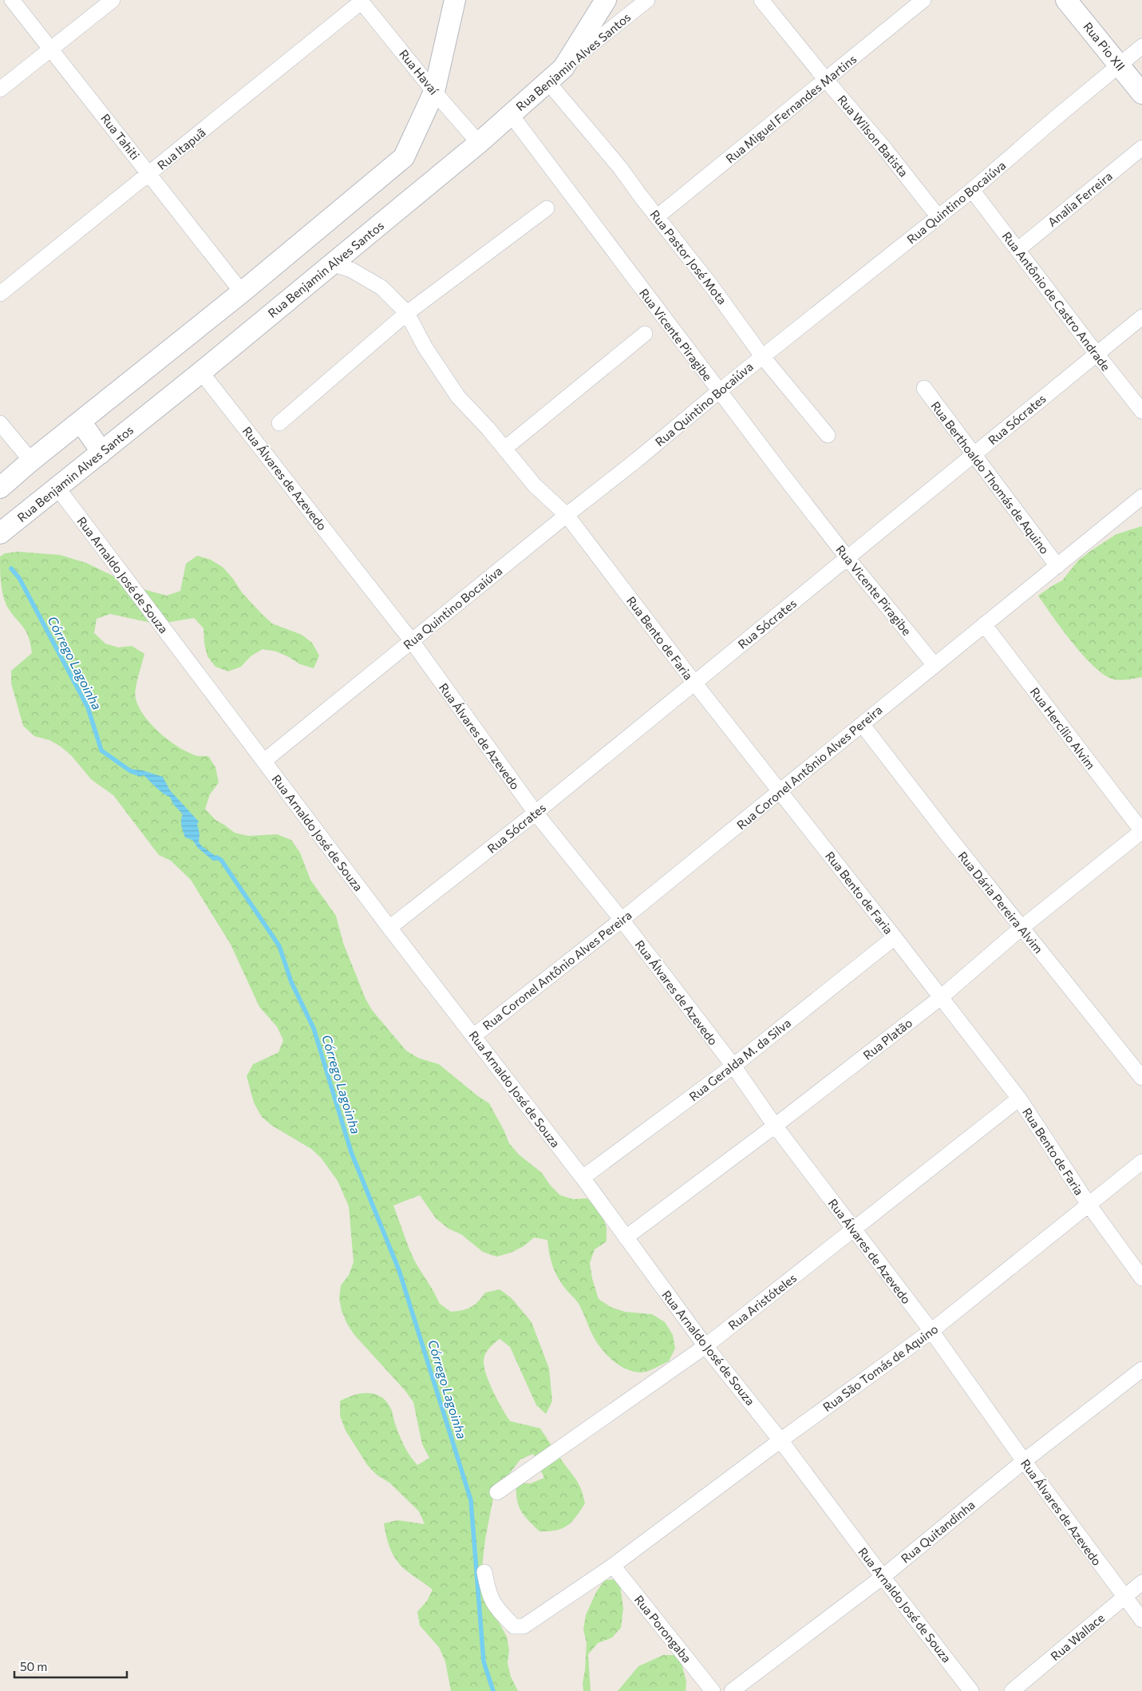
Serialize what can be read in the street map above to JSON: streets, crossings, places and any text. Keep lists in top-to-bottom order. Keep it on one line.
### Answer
{"streets":{"main road":["Rua Pio XII","Rua Benjamin Alves Santos"],"street":["Rua Havaí","Rua Miguel Fernandes Martins","Rua Wilson Batista","Rua Tahiti","Rua Itapuã","Analia Ferreira","Rua Quintino Bocaiúva","Rua Pastor José Mota","Rua Antônio de Castro Andrade","Rua Vicente Piragibe","Rua Sócrates","Rua Berthoaldo Thomás de Aquino","Rua Álvares de Azevedo","Rua Arnaldo José de Souza","Rua Bento de Faria","Rua Hercílio Alvim","Rua Coronel Antônio Alves Pereira","Rua Dária Pereira Alvim","Rua Platão","Rua Geralda M. da Silva","Rua Aristóteles","Rua São Tomás de Aquino","Rua Quitandinha","Rua Porongaba","Rua Wallace"]},"crossings":[["Rua Pio XII","Rua Quintino Bocaiúva"],["Rua Benjamin Alves Santos","Rua Havaí"],["Rua Benjamin Alves Santos","Rua Pastor José Mota"],["Rua Benjamin Alves Santos","Rua Vicente Piragibe"],["Rua Benjamin Alves Santos","Rua Álvares de Azevedo"],["Rua Benjamin Alves Santos","Rua Arnaldo José de Souza"],["Rua Benjamin Alves Santos","Rua Bento de Faria"],["Rua Havaí","Rua Itapuã"],["Rua Miguel Fernandes Martins","Rua Wilson Batista"],["Rua Miguel Fernandes Martins","Rua Pastor José Mota"],["Rua Wilson Batista","Rua Quintino Bocaiúva"],["Rua Tahiti","Rua Itapuã"],["Analia Ferreira","Rua Antônio de Castro Andrade"],["Rua Quintino Bocaiúva","Rua Pastor José Mota"],["Rua Quintino Bocaiúva","Rua Antônio de Castro Andrade"],["Rua Quintino Bocaiúva","Rua Vicente Piragibe"],["Rua Quintino Bocaiúva","Rua Álvares de Azevedo"],["Rua Quintino Bocaiúva","Rua Arnaldo José de Souza"],["Rua Quintino Bocaiúva","Rua Bento de Faria"],["Rua Antônio de Castro Andrade","Rua Sócrates"],["Rua Vicente Piragibe","Rua Sócrates"],["Rua Vicente Piragibe","Rua Coronel Antônio Alves Pereira"],["Rua Sócrates","Rua Berthoaldo Thomás de Aquino"],["Rua Sócrates","Rua Álvares de Azevedo"],["Rua Sócrates","Rua Arnaldo José de Souza"],["Rua Sócrates","Rua Bento de Faria"],["Rua Berthoaldo Thomás de Aquino","Rua Coronel Antônio Alves Pereira"],["Rua Álvares de Azevedo","Rua Coronel Antônio Alves Pereira"],["Rua Álvares de Azevedo","Rua Platão"],["Rua Álvares de Azevedo","Rua Geralda M. da Silva"],["Rua Álvares de Azevedo","Rua Aristóteles"],["Rua Álvares de Azevedo","Rua São Tomás de Aquino"],["Rua Álvares de Azevedo","Rua Quitandinha"],["Rua Álvares de Azevedo","Rua Wallace"],["Rua Arnaldo José de Souza","Rua Coronel Antônio Alves Pereira"],["Rua Arnaldo José de Souza","Rua Platão"],["Rua Arnaldo José de Souza","Rua Geralda M. da Silva"],["Rua Arnaldo José de Souza","Rua Aristóteles"],["Rua Arnaldo José de Souza","Rua São Tomás de Aquino"],["Rua Arnaldo José de Souza","Rua Quitandinha"],["Rua Bento de Faria","Rua Coronel Antônio Alves Pereira"],["Rua Bento de Faria","Rua Platão"],["Rua Bento de Faria","Rua Geralda M. da Silva"],["Rua Bento de Faria","Rua Aristóteles"],["Rua Bento de Faria","Rua São Tomás de Aquino"],["Rua Hercílio Alvim","Rua Coronel Antônio Alves Pereira"],["Rua Hercílio Alvim","Rua Platão"],["Rua Coronel Antônio Alves Pereira","Rua Dária Pereira Alvim"],["Rua Dária Pereira Alvim","Rua Platão"],["Rua São Tomás de Aquino","Rua Porongaba"]],"water":["Córrego Lagoinha"],"scale_bar":"50 m"}
